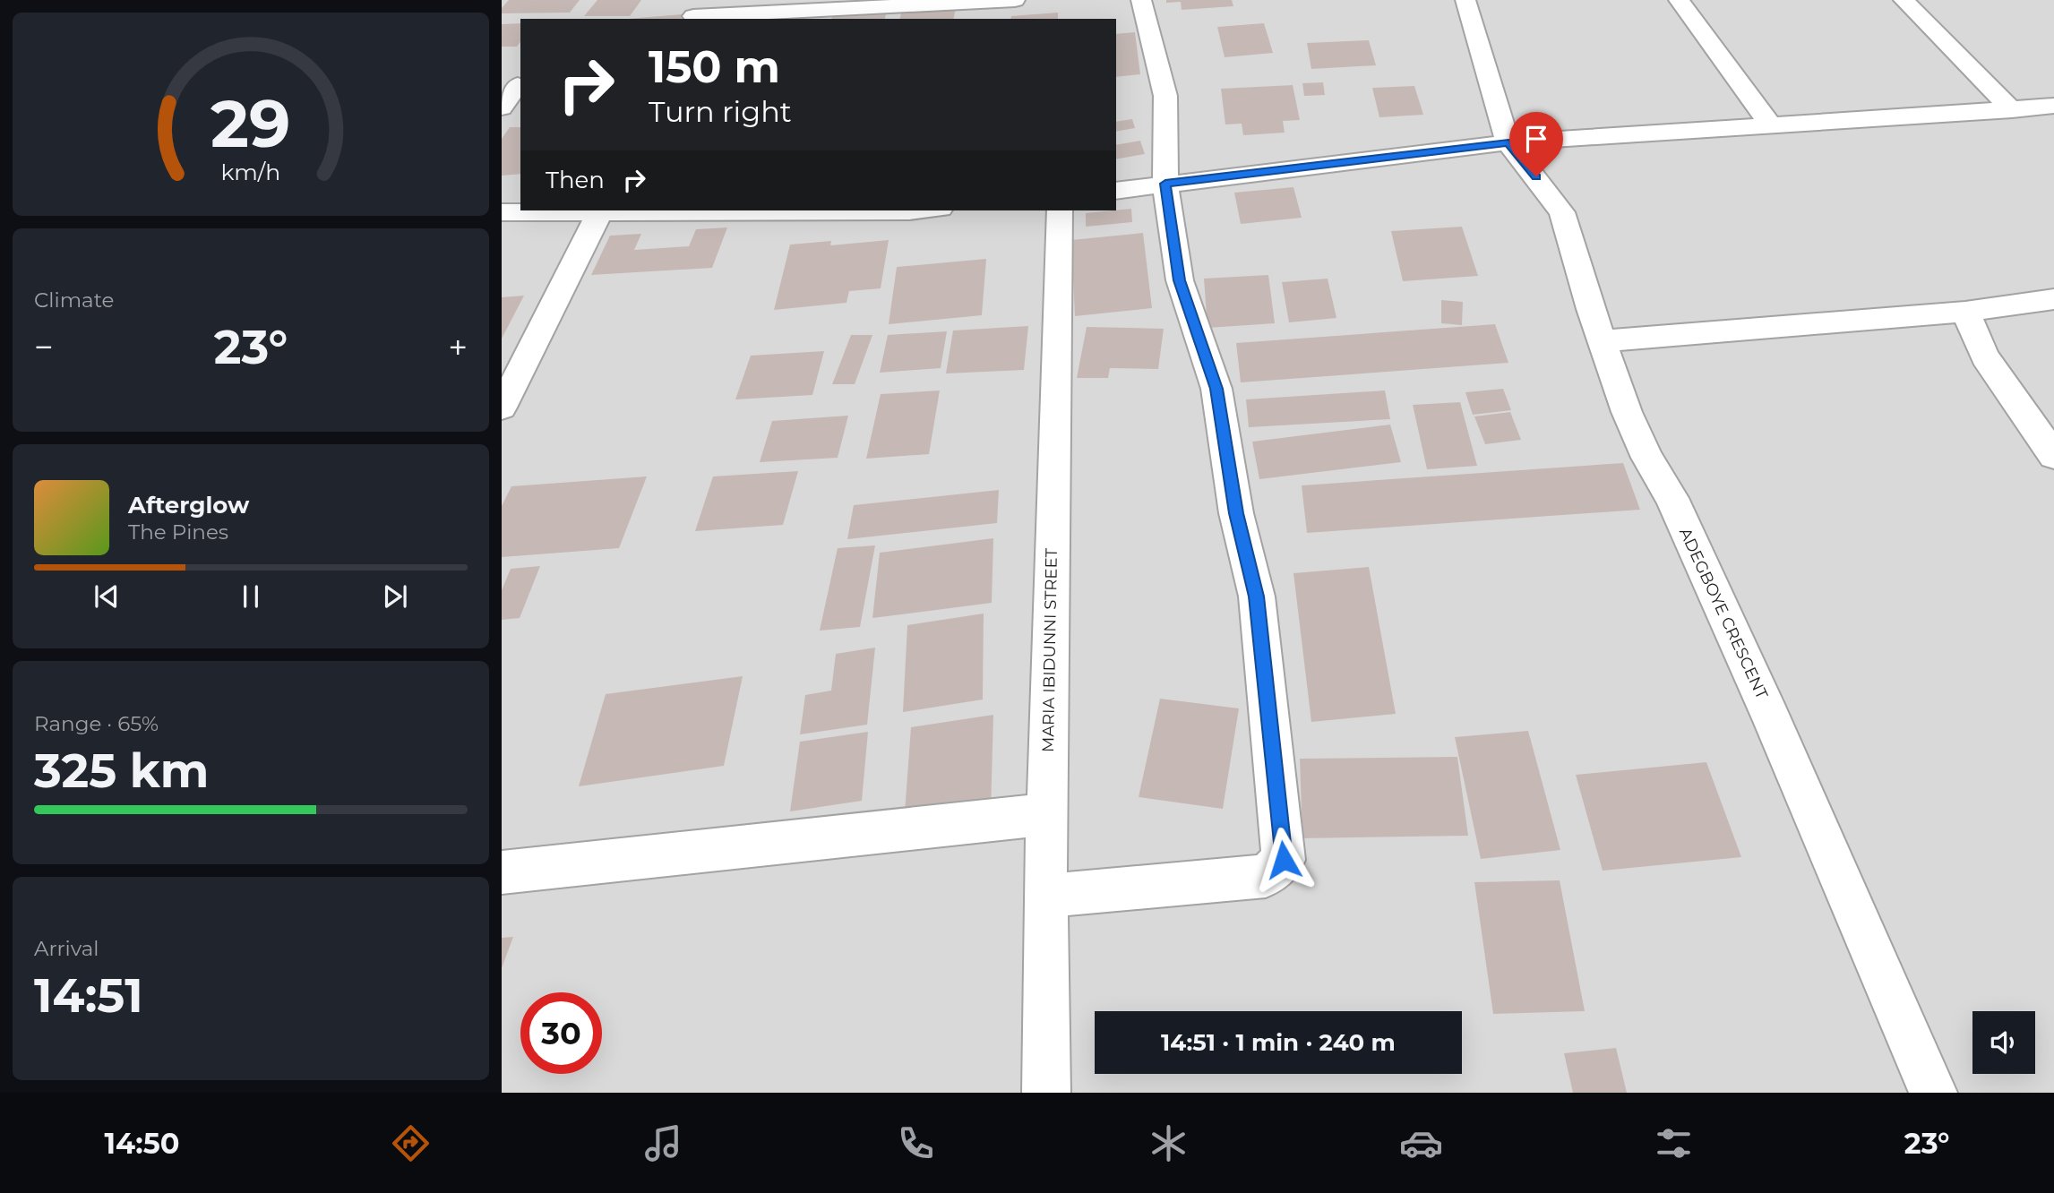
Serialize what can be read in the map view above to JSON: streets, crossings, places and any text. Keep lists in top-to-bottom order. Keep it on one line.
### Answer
{"streets":{"street":["ADEGBOYE CRESCENT","MARIA IBIDUNNI STREET"]},"page":{"turn":["150 m","Turn right"],"then":"Then","tile":["Climate",["Range · 65%","325 km"],["Arrival","14:51"]],"heat":["−","23°","+"],"song":["Afterglow","The Pines"],"limit":"30","trip":"14:51 · 1 min · 240 m","tabs":["14:50","23°"],"gauge":["29","km/h"]}}
